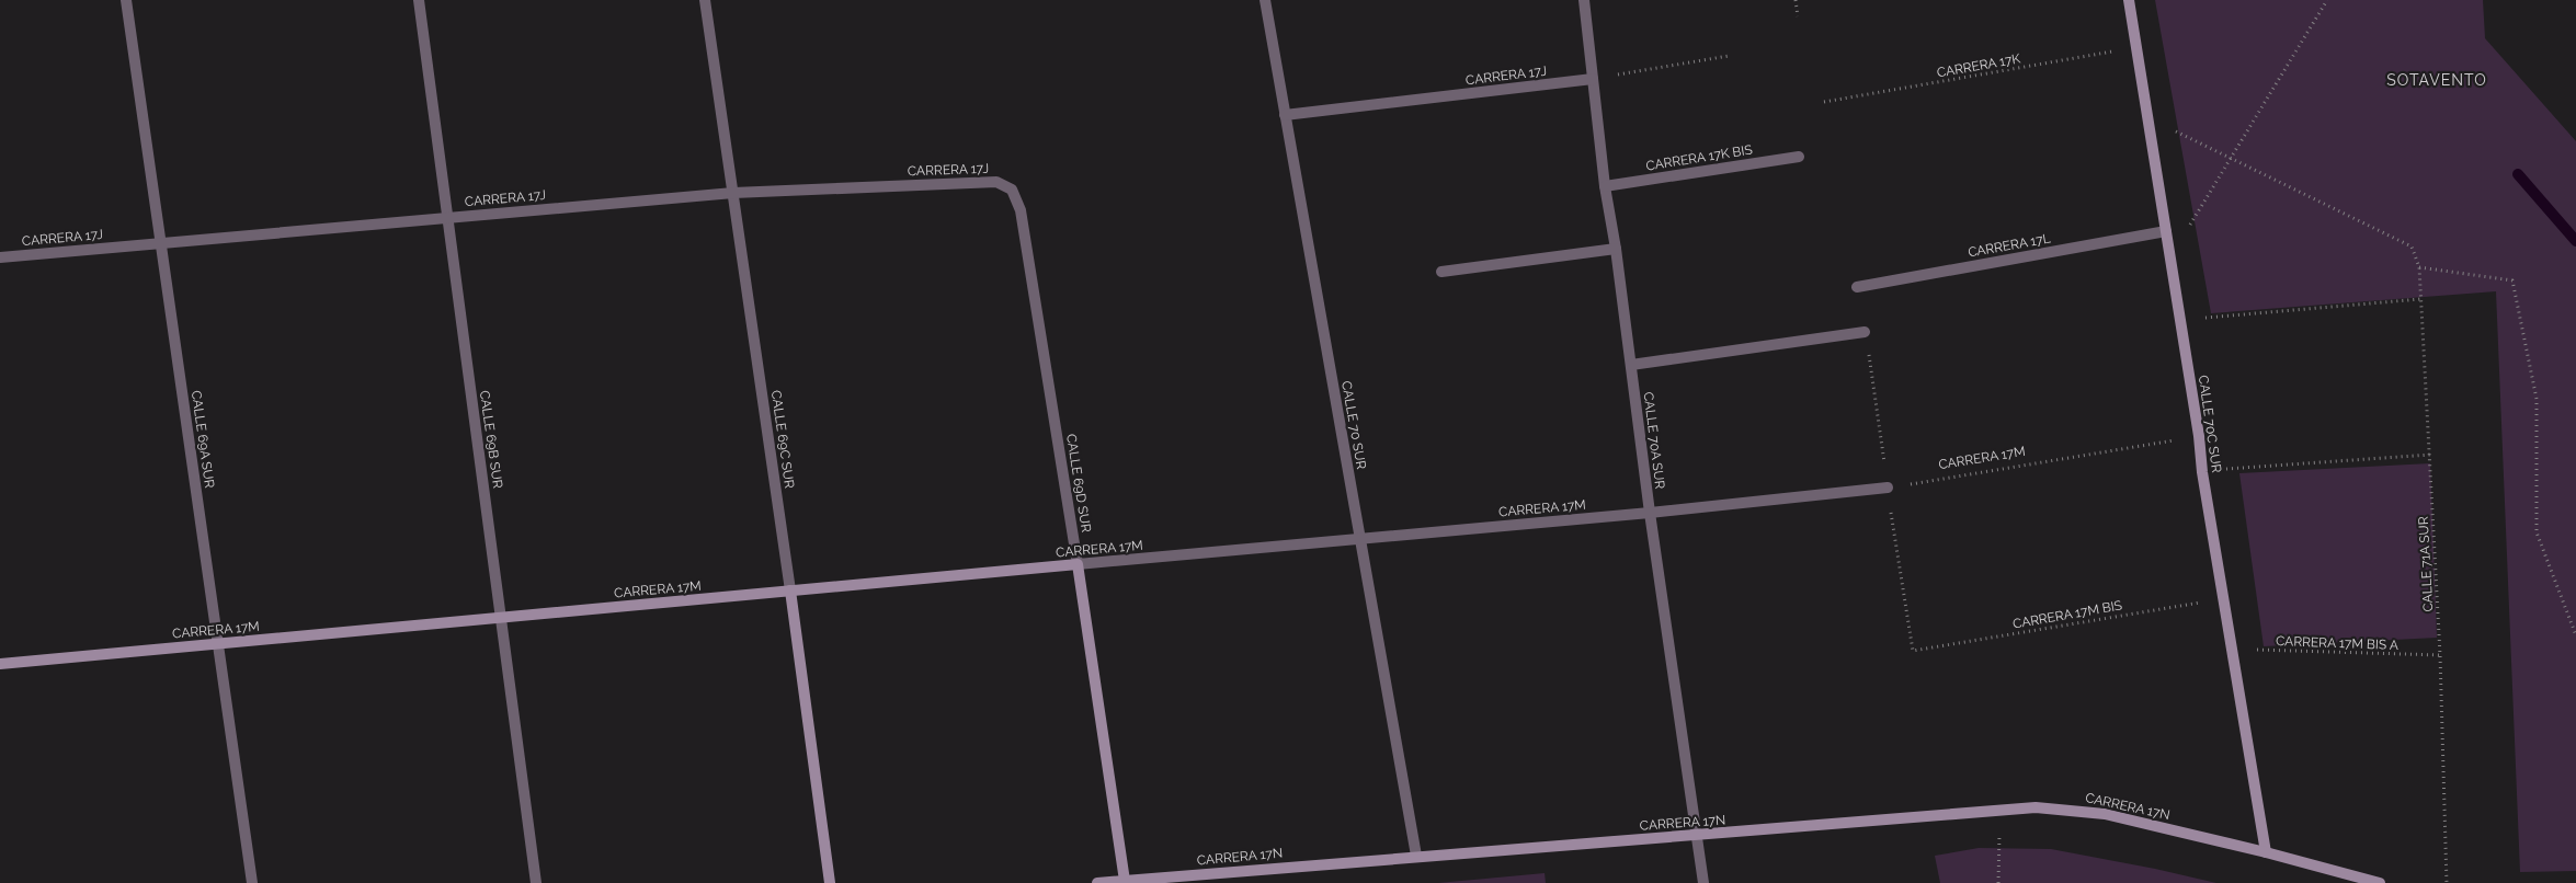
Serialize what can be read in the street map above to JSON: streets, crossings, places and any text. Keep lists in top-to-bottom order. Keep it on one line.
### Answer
{"streets":{"street":["CARRERA 17J","CARRERA 17K BIS","CARRERA 17L","CALLE 70C SUR","CALLE 70 SUR","CALLE 69A SUR","CALLE 69B SUR","CALLE 69C SUR","CALLE 70A SUR","CARRERA 17M","CALLE 69D SUR","CARRERA 17N"],"path":["CARRERA 17K","CALLE 71A SUR","CARRERA 17M BIS","CARRERA 17M BIS A"]},"crossings":[["CARRERA 17K","CALLE 70C SUR"],["CARRERA 17J","CALLE 70 SUR"],["CARRERA 17J","CALLE 69A SUR"],["CARRERA 17J","CALLE 69B SUR"],["CARRERA 17J","CALLE 69C SUR"],["CARRERA 17J","CALLE 70A SUR"],["CARRERA 17J","CALLE 69D SUR"],["CARRERA 17K BIS","CALLE 70A SUR"],["CARRERA 17L","CALLE 70C SUR"],["CALLE 70C SUR","CARRERA 17M"],["CALLE 70C SUR","CARRERA 17M BIS"],["CALLE 70C SUR","CARRERA 17M BIS A"],["CALLE 70C SUR","CARRERA 17N"],["CALLE 70 SUR","CARRERA 17M"],["CALLE 70 SUR","CARRERA 17N"],["CALLE 69A SUR","CARRERA 17M"],["CALLE 69B SUR","CARRERA 17M"],["CALLE 69C SUR","CARRERA 17M"],["CALLE 70A SUR","CARRERA 17M"],["CALLE 70A SUR","CARRERA 17N"],["CARRERA 17M","CALLE 69D SUR"],["CALLE 69D SUR","CARRERA 17N"],["CALLE 71A SUR","CARRERA 17M BIS A"]],"districts":["SOTAVENTO"]}
